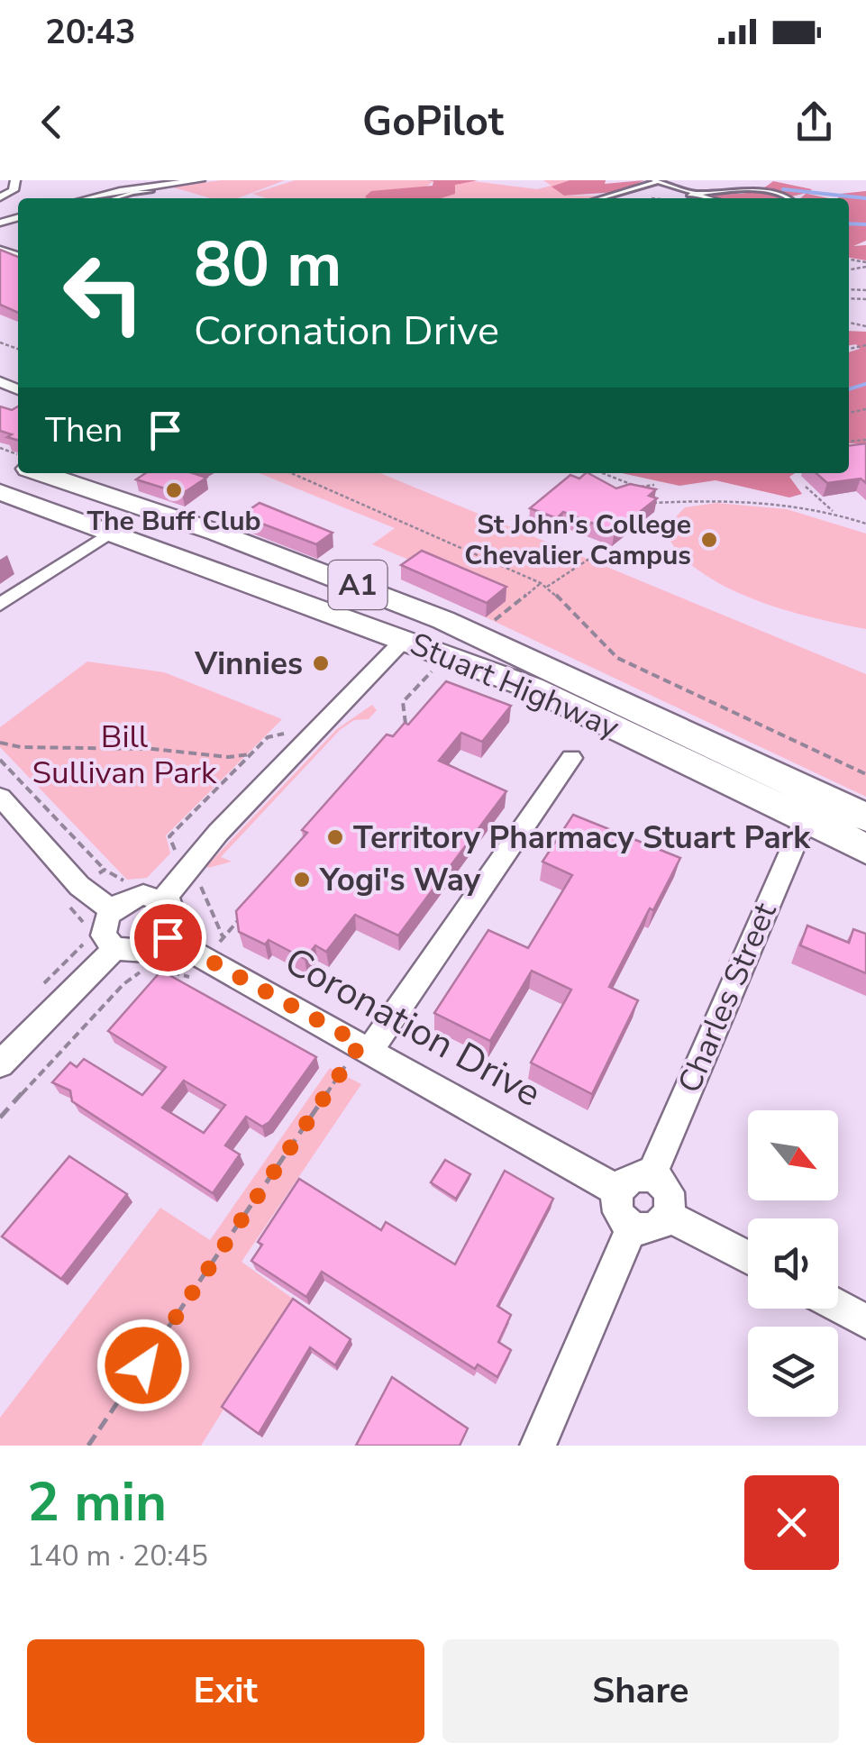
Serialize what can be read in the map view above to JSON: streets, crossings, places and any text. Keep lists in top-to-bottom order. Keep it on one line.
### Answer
{"streets":{"highway":["A1","Stuart Highway"],"street":["Charles Street","Coronation Drive"]},"crossings":[["Stuart Highway","Charles Street"],["Charles Street","Coronation Drive"]],"parks":["Bill Sullivan Park"],"places":["The Buff Club","St John's College Chevalier Campus","Vinnies","Territory Pharmacy Stuart Park","Yogi's Way"],"north":"bottom right","page":{"status":"20:43","header":"GoPilot","turn":["80 m","Coronation Drive"],"then":"Then","heading":["2 min","140 m · 20:45"],"buttons":["Exit","Share"]}}
